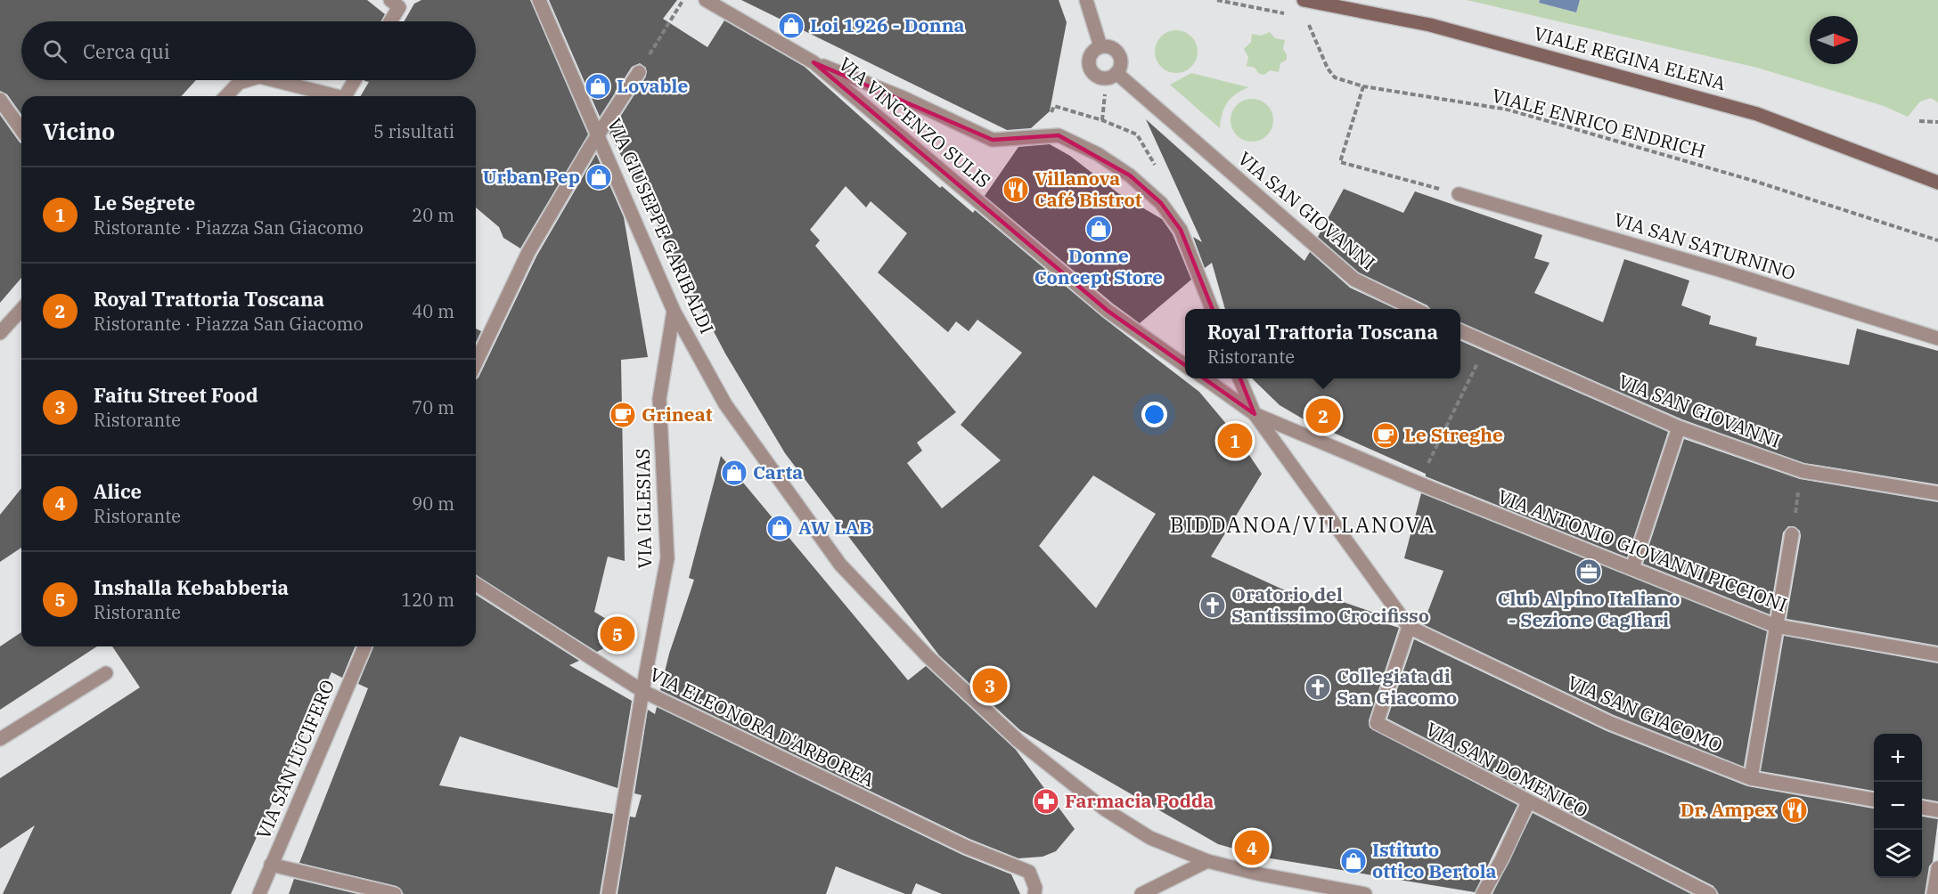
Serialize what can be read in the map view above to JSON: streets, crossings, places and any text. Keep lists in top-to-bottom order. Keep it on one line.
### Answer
{"streets":{"street":["VIALE REGINA ELENA","VIA VINCENZO SULIS","VIA SAN GIOVANNI","VIA GIUSEPPE GARIBALDI","VIA SAN SATURNINO","VIA IGLESIAS","VIA ANTONIO GIOVANNI PICCIONI","VIA SAN GIACOMO","VIA ELEONORA D'ARBOREA","VIA SAN LUCIFERO","VIA SAN DOMENICO"],"path":["VIALE ENRICO ENDRICH"]},"crossings":[["VIA GIUSEPPE GARIBALDI","VIA IGLESIAS"],["VIA IGLESIAS","VIA ELEONORA D'ARBOREA"],["VIA SAN GIACOMO","VIA SAN DOMENICO"]],"districts":["BIDDANOA/VILLANOVA"],"places":{"shop":["Loi 1926 - Donna","Lovable","Urban Pep","Donne Concept Store","Carta","AW LAB","Istituto ottico Bertola"],"restaurant":["Villanova Café Bistrot","Dr. Ampex"],"cafe":["Grineat","Le Streghe"],"office":["Club Alpino Italiano - Sezione Cagliari"],"church":["Oratorio del Santissimo Crocifisso","Collegiata di San Giacomo"],"pharmacy":["Farmacia Podda"]},"north":"right","page":{"search":"Cerca qui","heading":["Vicino","5 risultati"],"list":[{"mark":"1","name":"Le Segrete","note":"Ristorante · Piazza San Giacomo","value":"20 m"},{"mark":"2","name":"Royal Trattoria Toscana","note":"Ristorante · Piazza San Giacomo","value":"40 m"},{"mark":"3","name":"Faitu Street Food","note":"Ristorante","value":"70 m"},{"mark":"4","name":"Alice","note":"Ristorante","value":"90 m"},{"mark":"5","name":"Inshalla Kebabberia","note":"Ristorante","value":"120 m"}],"popup":["Royal Trattoria Toscana","Ristorante"],"pins":["2","1","5","3","4"],"map_buttons":["+","−"]}}
